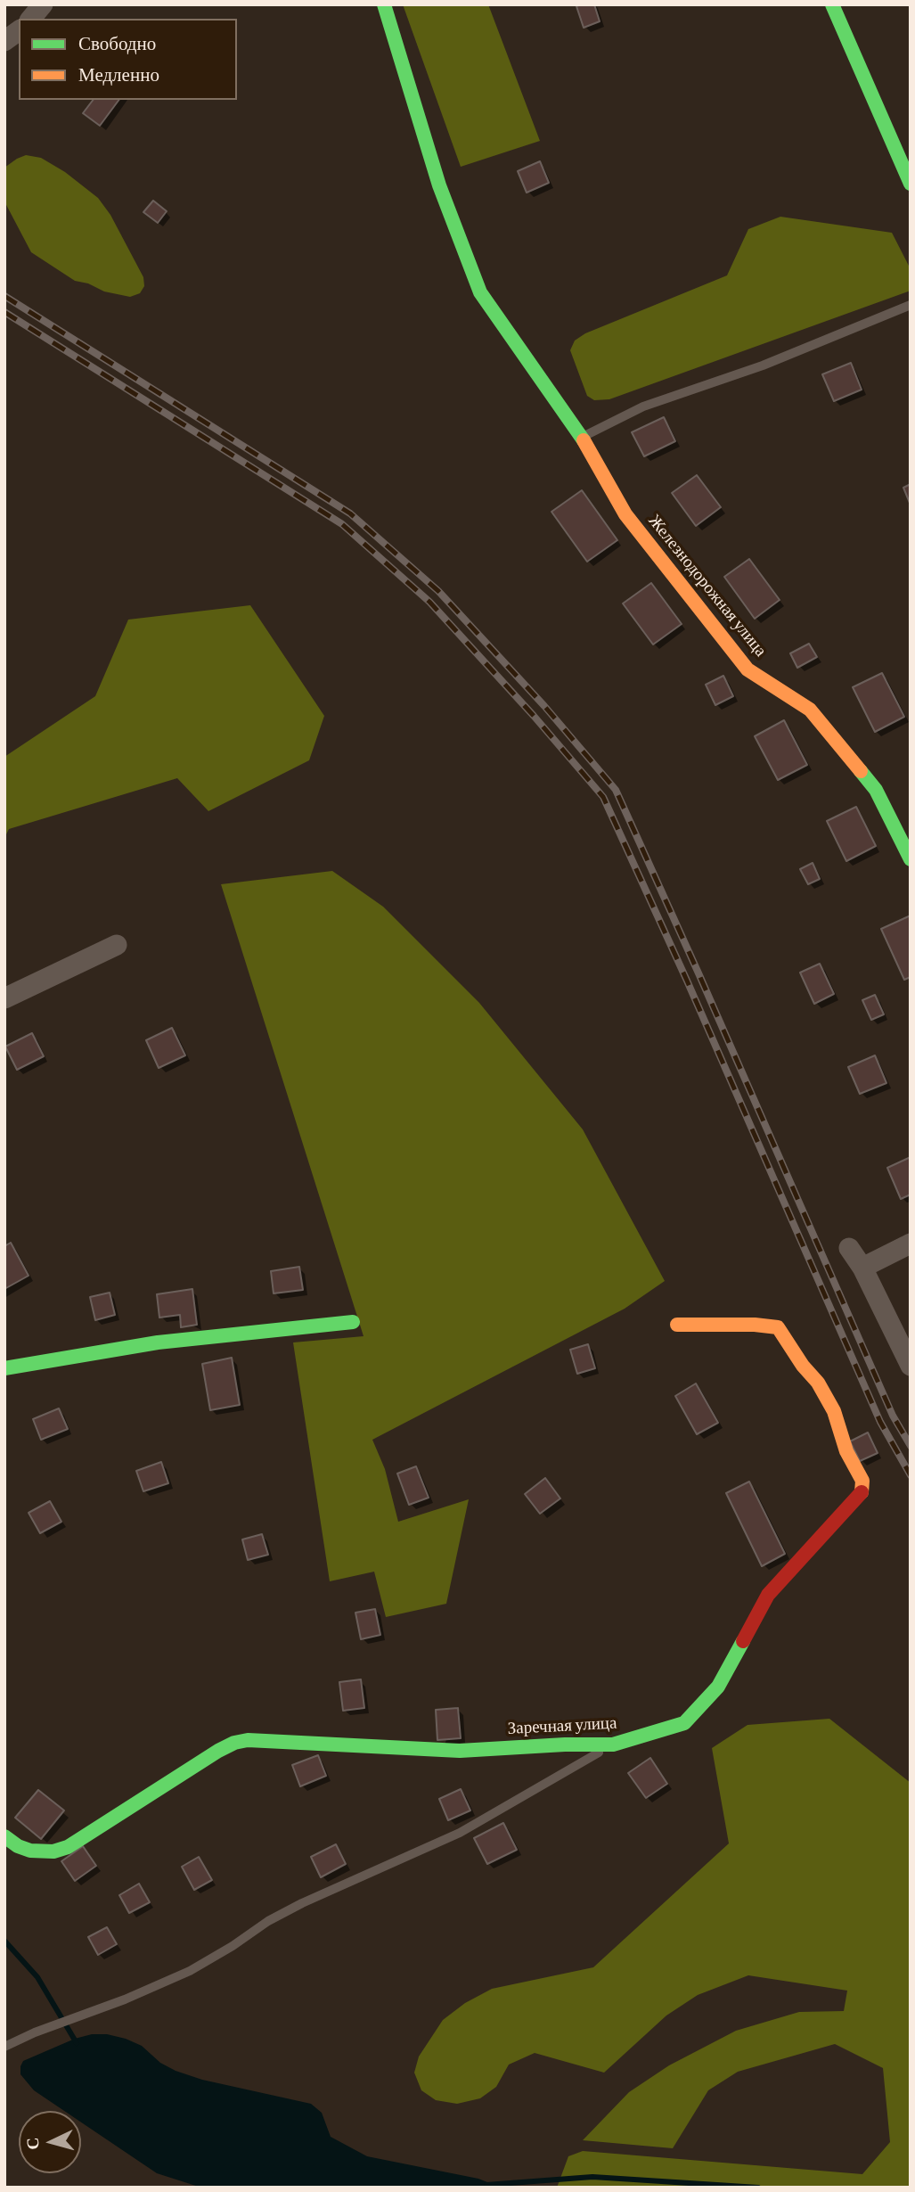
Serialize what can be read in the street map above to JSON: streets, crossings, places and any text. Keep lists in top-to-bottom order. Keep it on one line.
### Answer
{"streets":{"street":["Железнодорожная улица","Заречная улица"]},"legend":["Свободно","Медленно"],"north":"left"}
